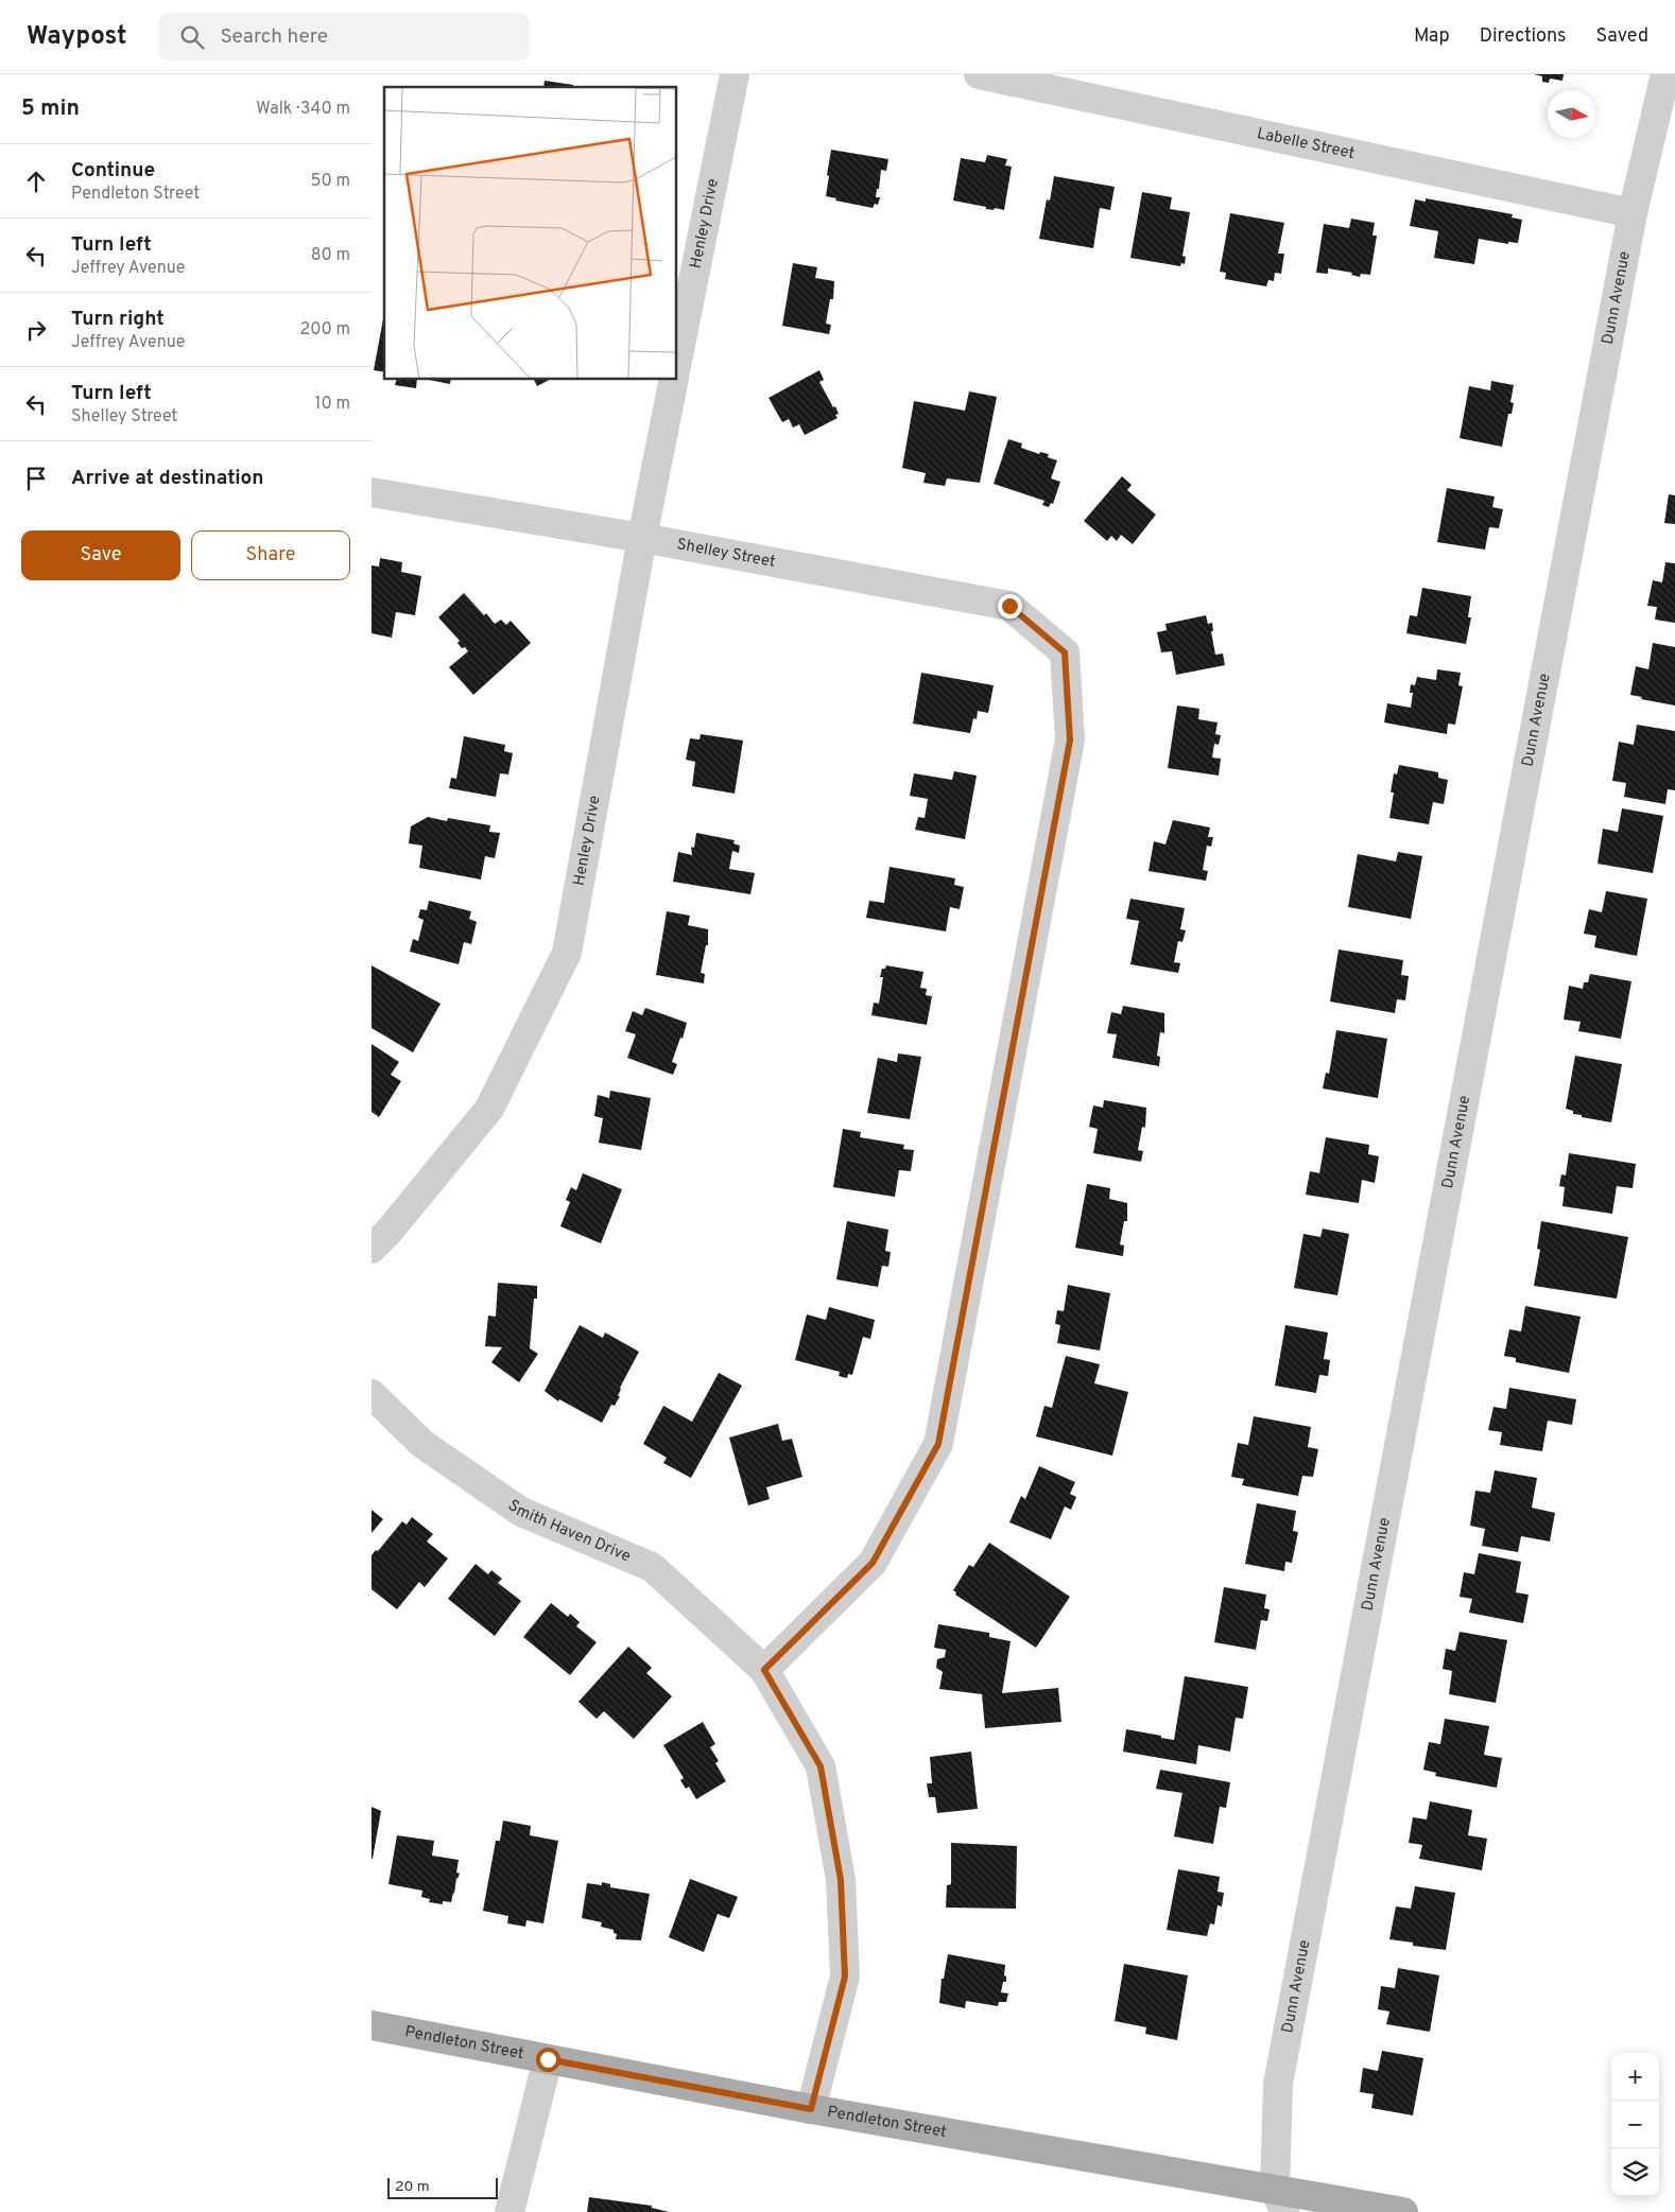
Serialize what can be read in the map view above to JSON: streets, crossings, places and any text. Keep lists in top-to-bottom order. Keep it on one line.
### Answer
{"streets":{"main road":["Pendleton Street"],"street":["Labelle Street","Henley Drive","Dunn Avenue","Shelley Street","Smith Haven Drive"]},"crossings":[["Labelle Street","Dunn Avenue"],["Henley Drive","Shelley Street"],["Dunn Avenue","Pendleton Street"],["Shelley Street","Smith Haven Drive"],["Smith Haven Drive","Pendleton Street"]],"scale_bar":"20 m","north":"right","page":{"header":"Waypost","search":"Search here","nav":["Map","Directions","Saved"],"heading":["5 min","Walk · 340 m"],"list":[["Continue","Pendleton Street","50 m"],["Turn left","Jeffrey Avenue","80 m"],["Turn right","Jeffrey Avenue","200 m"],["Turn left","Shelley Street","10 m"],"Arrive at destination"],"buttons":["Save","Share"],"map_buttons":["+","−"],"scale":"20 m"}}
